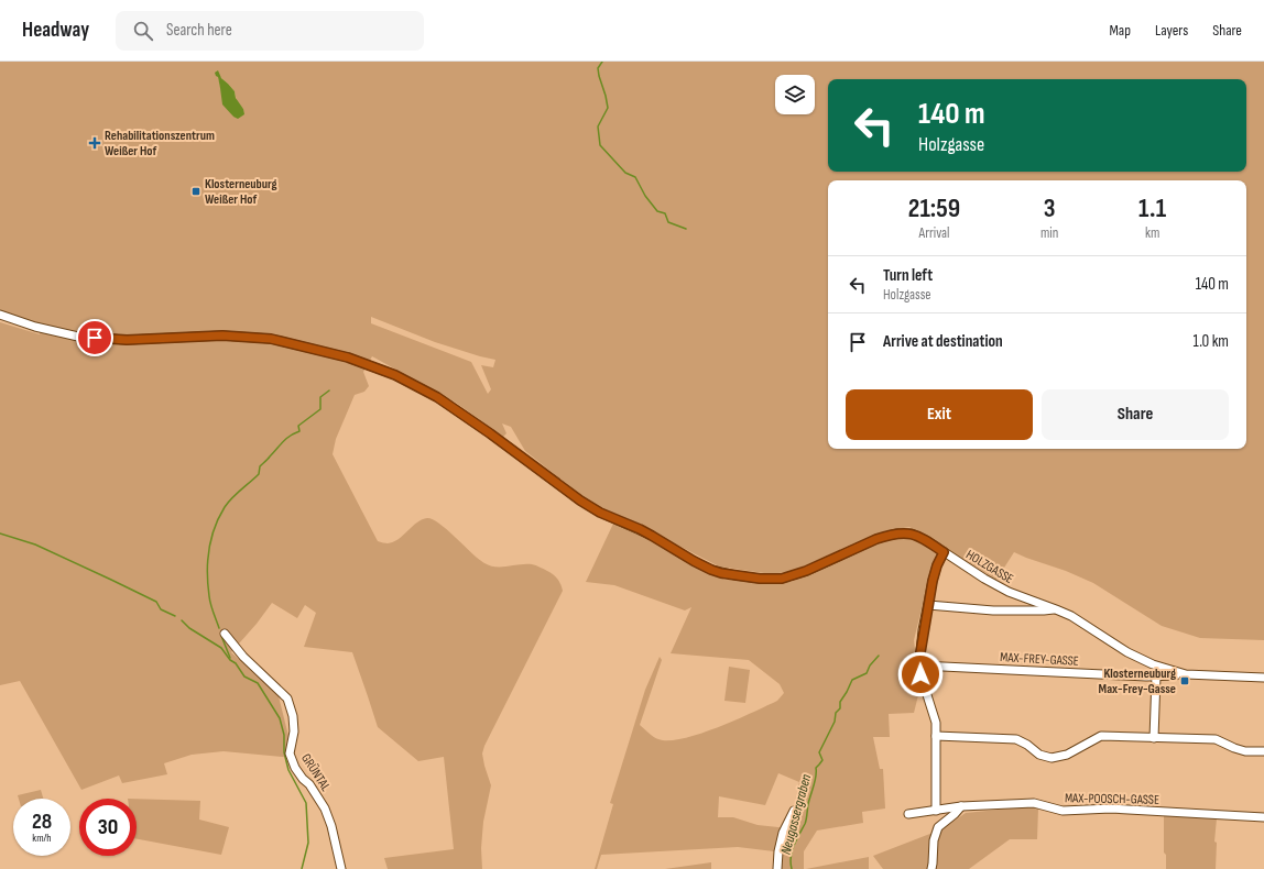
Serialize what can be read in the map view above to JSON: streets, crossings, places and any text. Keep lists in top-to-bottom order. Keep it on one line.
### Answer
{"streets":{"street":["HOLZGASSE","MAX-FREY-GASSE","GRÜNTAL","MAX-POOSCH-GASSE"]},"crossings":[["HOLZGASSE","MAX-FREY-GASSE"]],"water":["Neugassergraben"],"places":{"health":["Rehabilitationszentrum Weißer Hof"],"transit":["Klosterneuburg Weißer Hof","Klosterneuburg Max-Frey-Gasse"]},"page":{"header":"Headway","search":"Search here","nav":["Map","Layers","Share"],"turn":["140 m","Holzgasse"],"eta":["21:59","Arrival","3","min","1.1","km"],"list":[{"name":"Turn left","note":"Holzgasse","value":"140 m"},{"name":"Arrive at destination","value":"1.0 km"}],"buttons":["Exit","Share"],"speed":"28 km/h","limit":"30"}}
